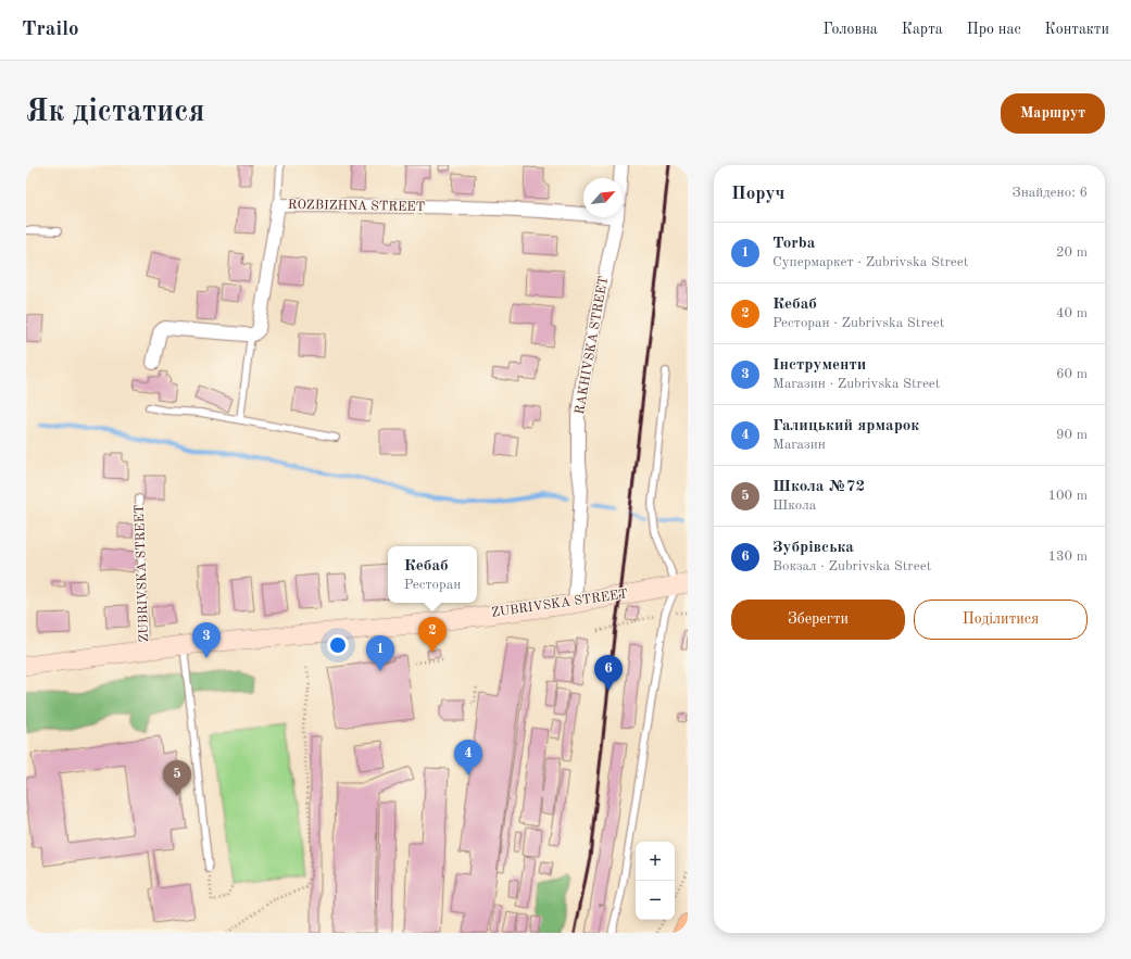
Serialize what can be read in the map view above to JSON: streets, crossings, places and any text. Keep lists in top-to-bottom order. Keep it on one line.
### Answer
{"streets":{"street":["ROZBIZHNA STREET","RAKHIVSKA STREET","ZUBRIVSKA STREET"]},"crossings":[["RAKHIVSKA STREET","ZUBRIVSKA STREET"]],"north":"top right","page":{"header":"Trailo","nav":["Головна","Карта","Про нас","Контакти"],"buttons":["Маршрут",["Зберегти","Поділитися"]],"title":"Як дістатися","heading":["Поруч","Знайдено: 6"],"list":[{"mark":"1","name":"Torba","note":"Супермаркет · Zubrivska Street","value":"20 m"},{"mark":"2","name":"Кебаб","note":"Ресторан · Zubrivska Street","value":"40 m"},{"mark":"3","name":"Інструменти","note":"Магазин · Zubrivska Street","value":"60 m"},{"mark":"4","name":"Галицький ярмарок","note":"Магазин","value":"90 m"},{"mark":"5","name":"Школа №72","note":"Школа","value":"100 m"},{"mark":"6","name":"Зубрівська","note":"Вокзал · Zubrivska Street","value":"130 m"}],"popup":["Кебаб","Ресторан"],"pins":["2","3","1","6","4","5"],"map_buttons":["+","−"]}}
